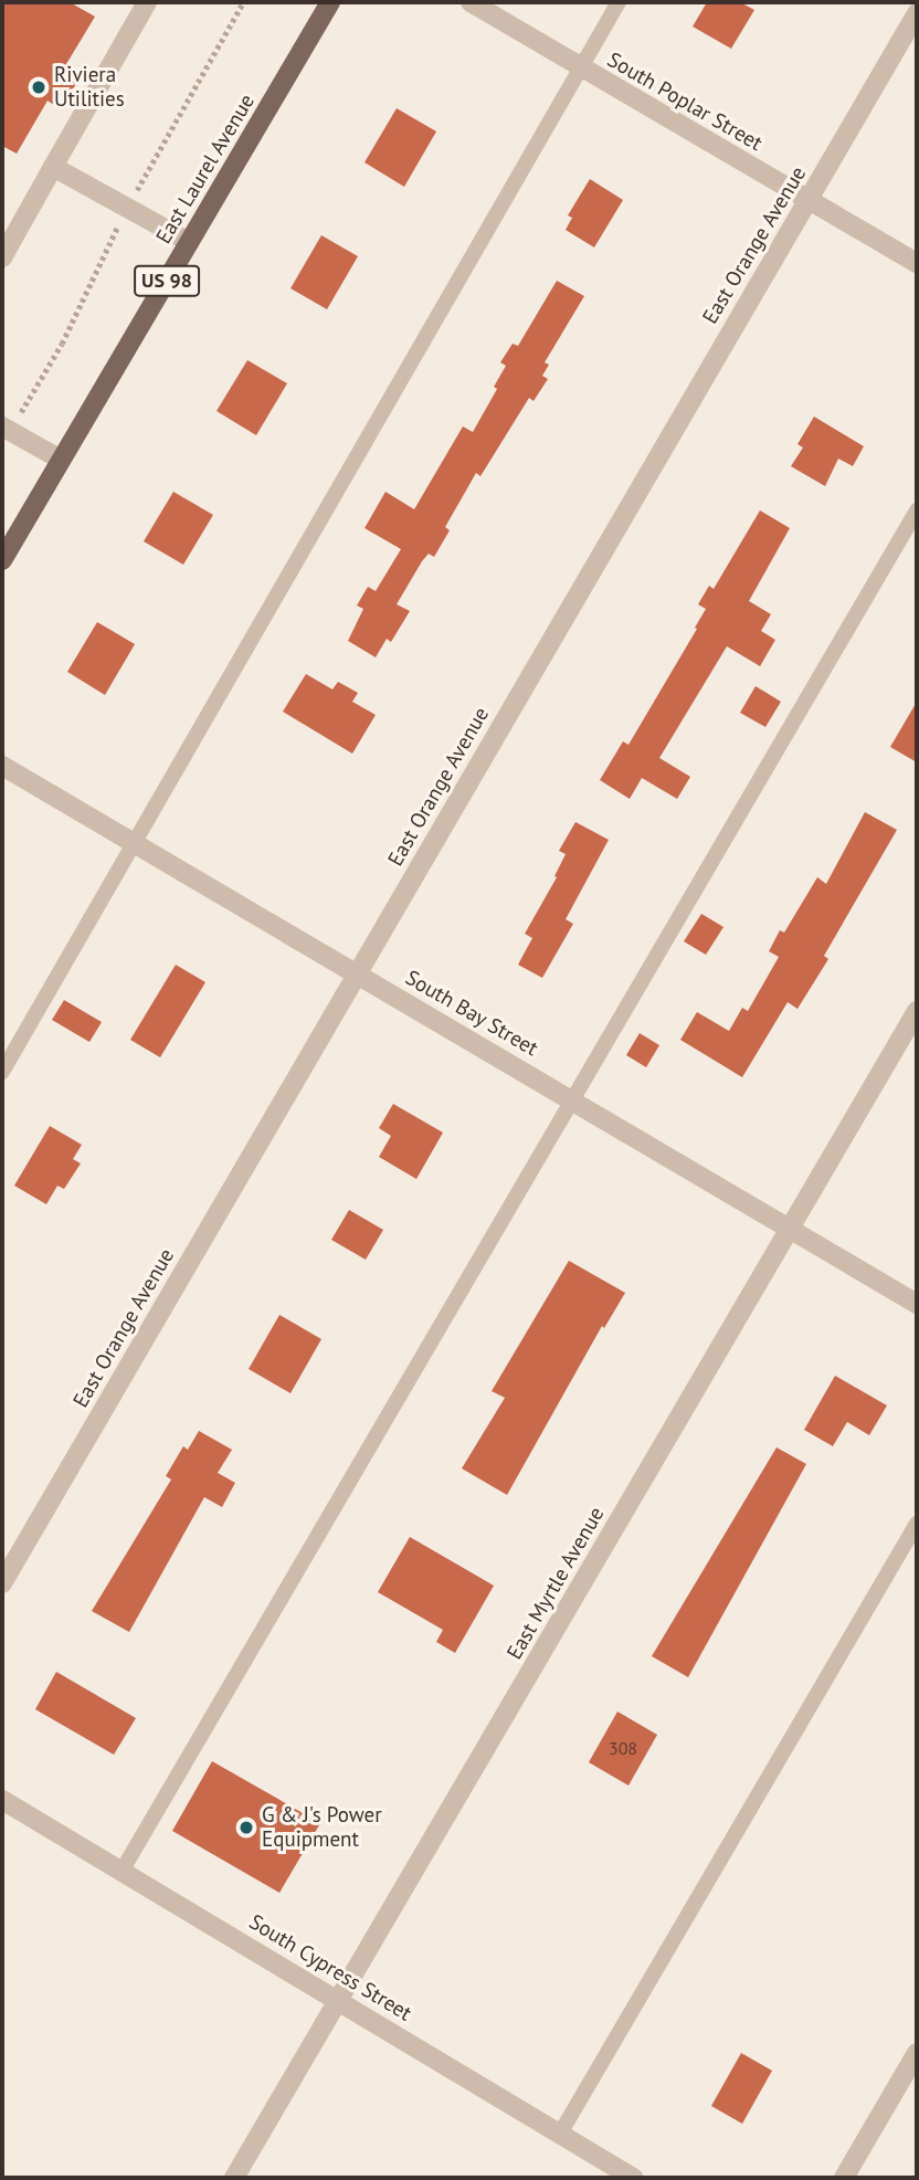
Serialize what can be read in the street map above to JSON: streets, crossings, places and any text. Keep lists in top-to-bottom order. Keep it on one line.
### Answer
{"streets":{"main road":["East Laurel Avenue","US 98"],"street":["South Poplar Street","East Orange Avenue","South Bay Street","East Myrtle Avenue","South Cypress Street"]},"crossings":[["South Poplar Street","East Orange Avenue"],["East Orange Avenue","South Bay Street"],["South Bay Street","East Myrtle Avenue"],["East Myrtle Avenue","South Cypress Street"]],"places":["Riviera Utilities","G & J's Power Equipment"],"house_numbers":["308"]}
